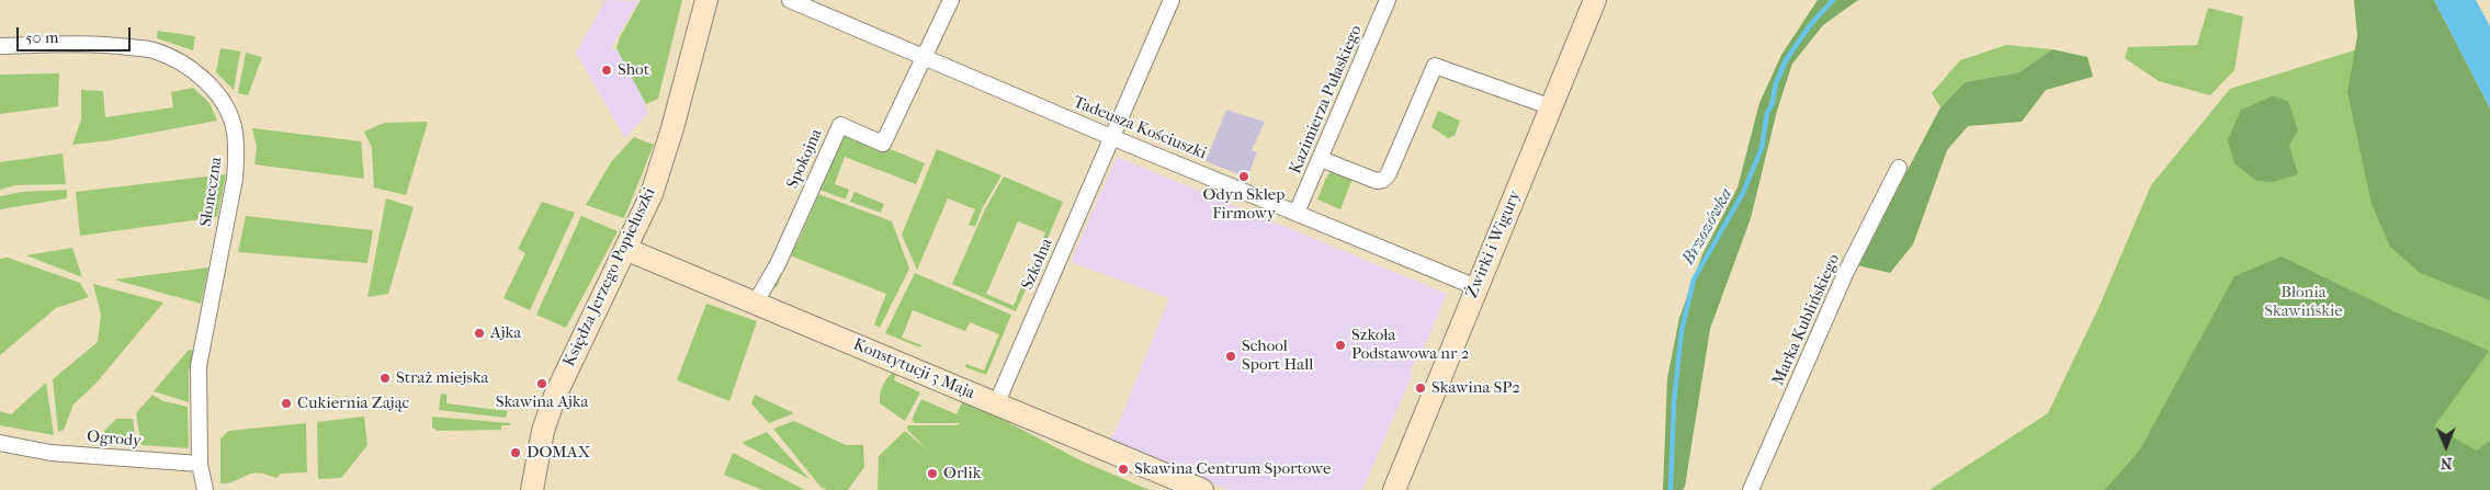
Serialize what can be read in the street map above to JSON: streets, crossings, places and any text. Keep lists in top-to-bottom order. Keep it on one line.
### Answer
{"streets":{"street":["Kazimierza Pułaskiego","Tadeusza Kościuszki","Spokojna","Słoneczna","Żwirki i Wigury","Szkolna","Księdza Jerzego Popiełuszki","Marka Kublińskiego","Konstytucji 3 Maja","Ogrody"]},"crossings":[["Kazimierza Pułaskiego","Tadeusza Kościuszki"],["Tadeusza Kościuszki","Spokojna"],["Tadeusza Kościuszki","Żwirki i Wigury"],["Tadeusza Kościuszki","Szkolna"],["Spokojna","Konstytucji 3 Maja"],["Słoneczna","Ogrody"],["Szkolna","Konstytucji 3 Maja"],["Księdza Jerzego Popiełuszki","Konstytucji 3 Maja"]],"water":["Brzozówka"],"parks":["Błonia Skawińskie"],"places":["Shot","Odyn Sklep Firmowy","Ajka","Szkoła Podstawowa nr 2","School Sport Hall","Straż miejska","Skawina Ajka","Skawina SP2","Cukiernia Zając","DOMAX","Skawina Centrum Sportowe","Orlik"],"scale_bar":"50 m","north":"bottom"}
